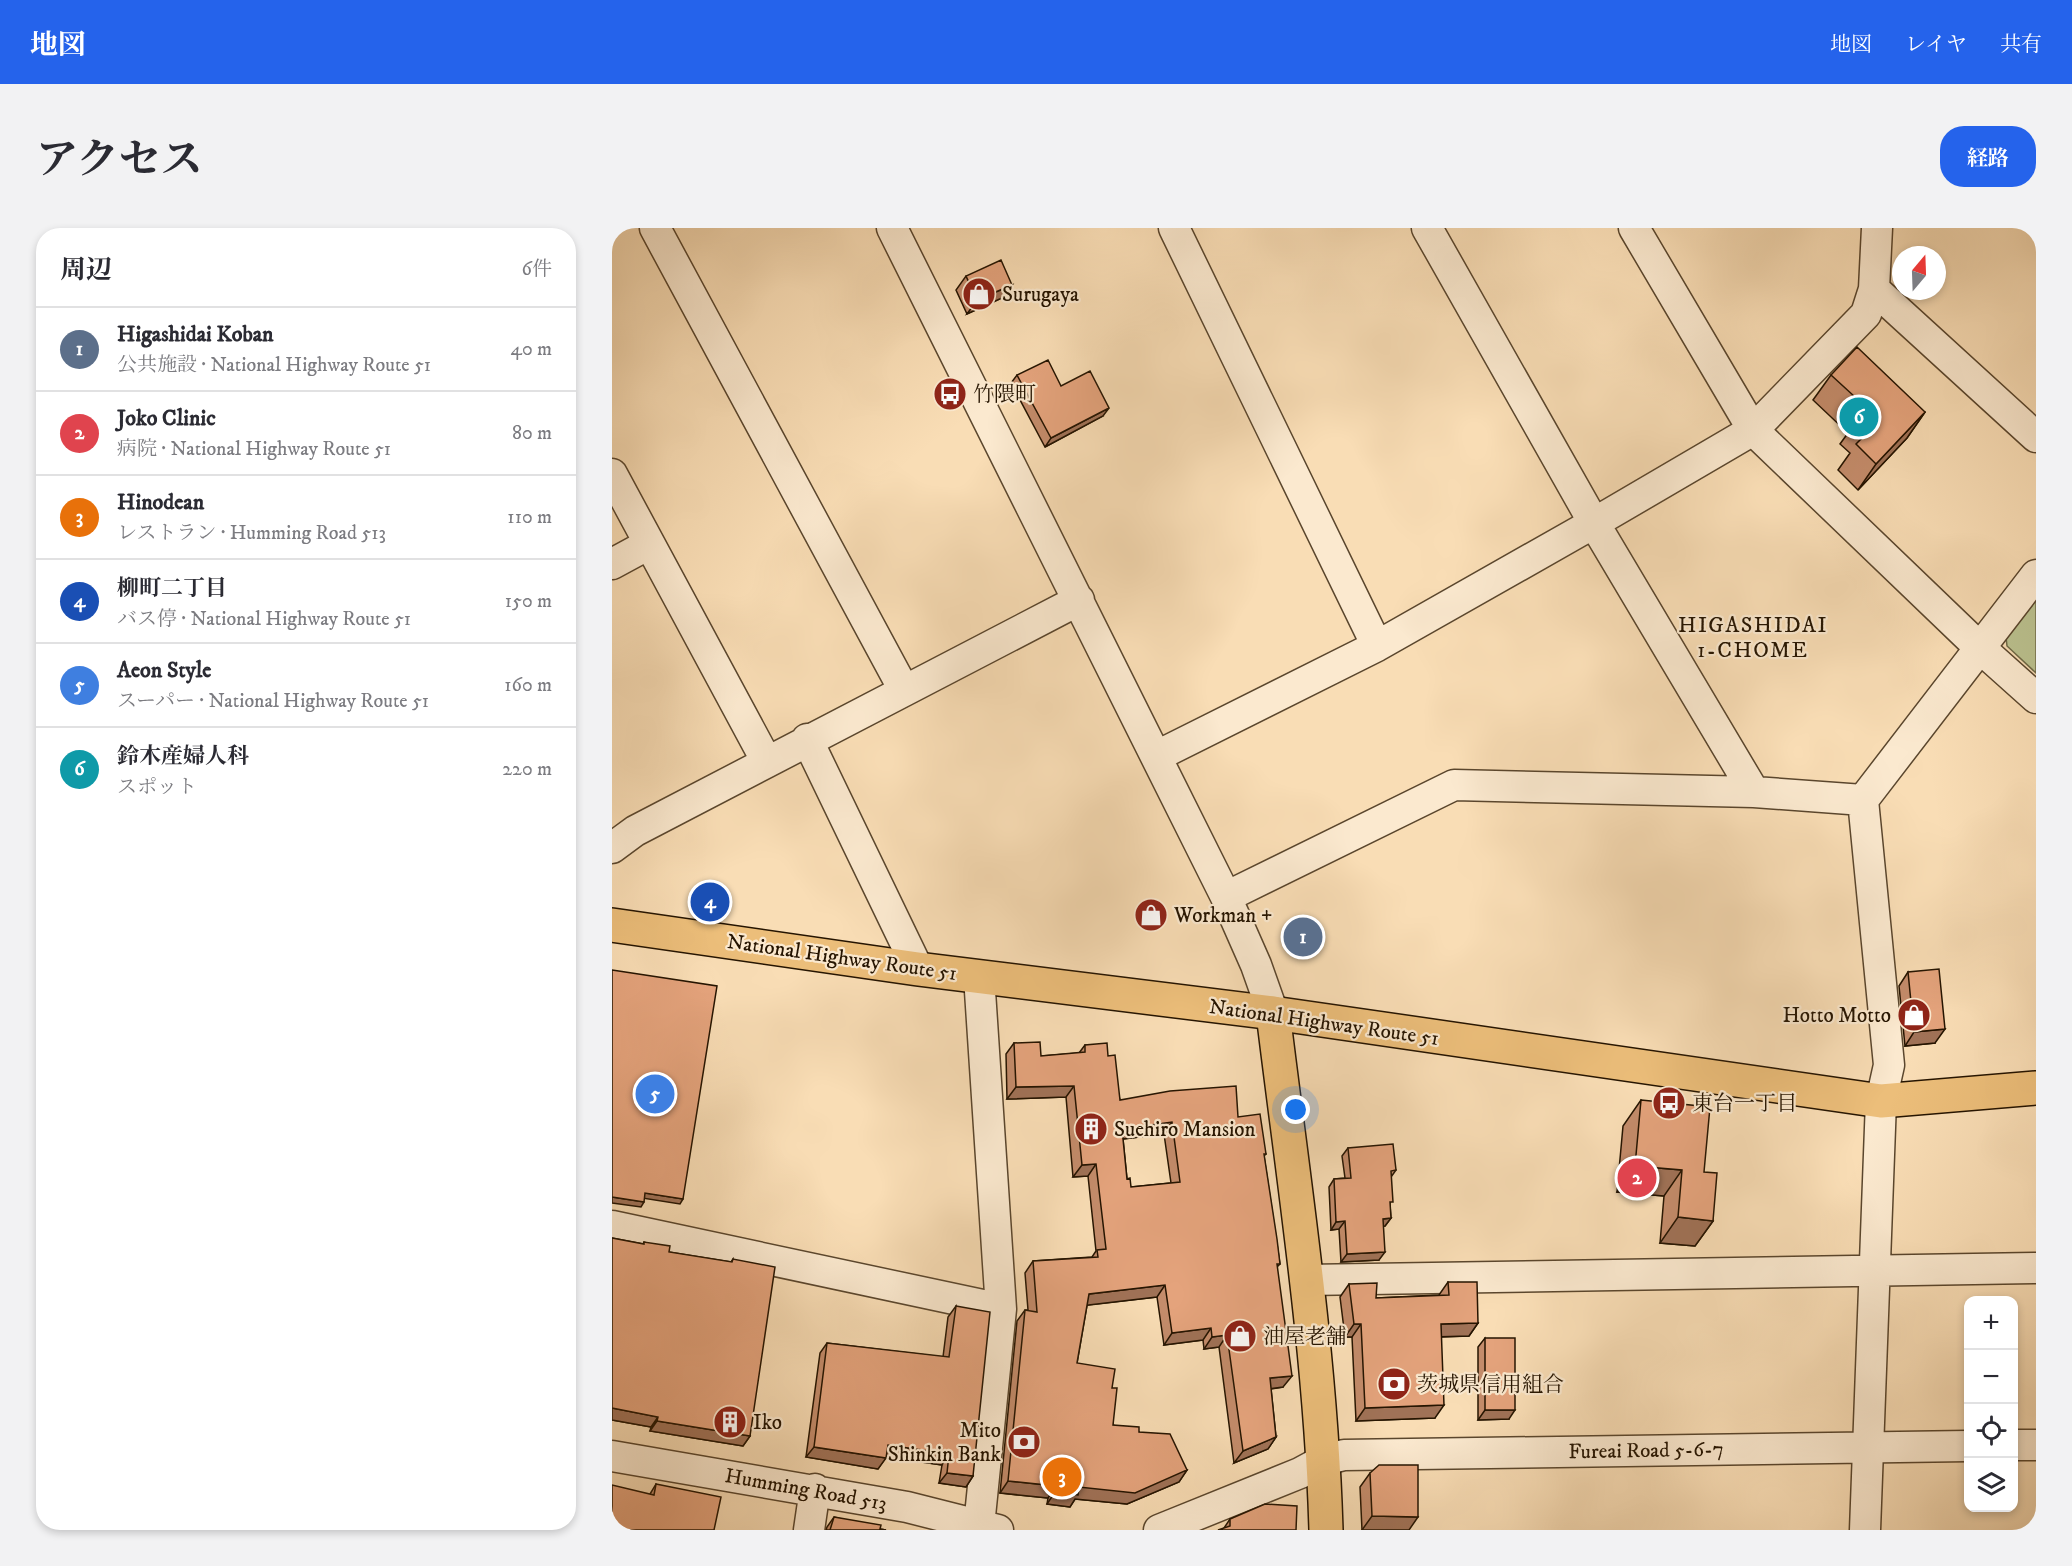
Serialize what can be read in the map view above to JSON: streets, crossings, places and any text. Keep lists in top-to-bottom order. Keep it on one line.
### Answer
{"streets":{"main road":["National Highway Route 51"],"street":["Fureai Road 5-6-7","Humming Road 513"]},"districts":["HIGASHIDAI 1-CHOME"],"places":{"shop":["Surugaya","Workman +","Hotto Motto","油屋老舗"],"bus stop":["竹隈町","東台一丁目"],"building":["Suehiro Mansion","Iko"],"bank":["茨城県信用組合","Mito Shinkin Bank"]},"north":"top","page":{"header":"地図","nav":["地図","レイヤ","共有"],"title":"アクセス","buttons":"経路","heading":["周辺","6件"],"list":[{"mark":"1","name":"Higashidai Koban","note":"公共施設 · National Highway Route 51","value":"40 m"},{"mark":"2","name":"Joko Clinic","note":"病院 · National Highway Route 51","value":"80 m"},{"mark":"3","name":"Hinodean","note":"レストラン · Humming Road 513","value":"110 m"},{"mark":"4","name":"柳町二丁目","note":"バス停 · National Highway Route 51","value":"150 m"},{"mark":"5","name":"Aeon Style","note":"スーパー · National Highway Route 51","value":"160 m"},{"mark":"6","name":"鈴木産婦人科","note":"スポット","value":"220 m"}],"pins":["6","4","1","5","2","3"],"map_buttons":["+","−"]}}
